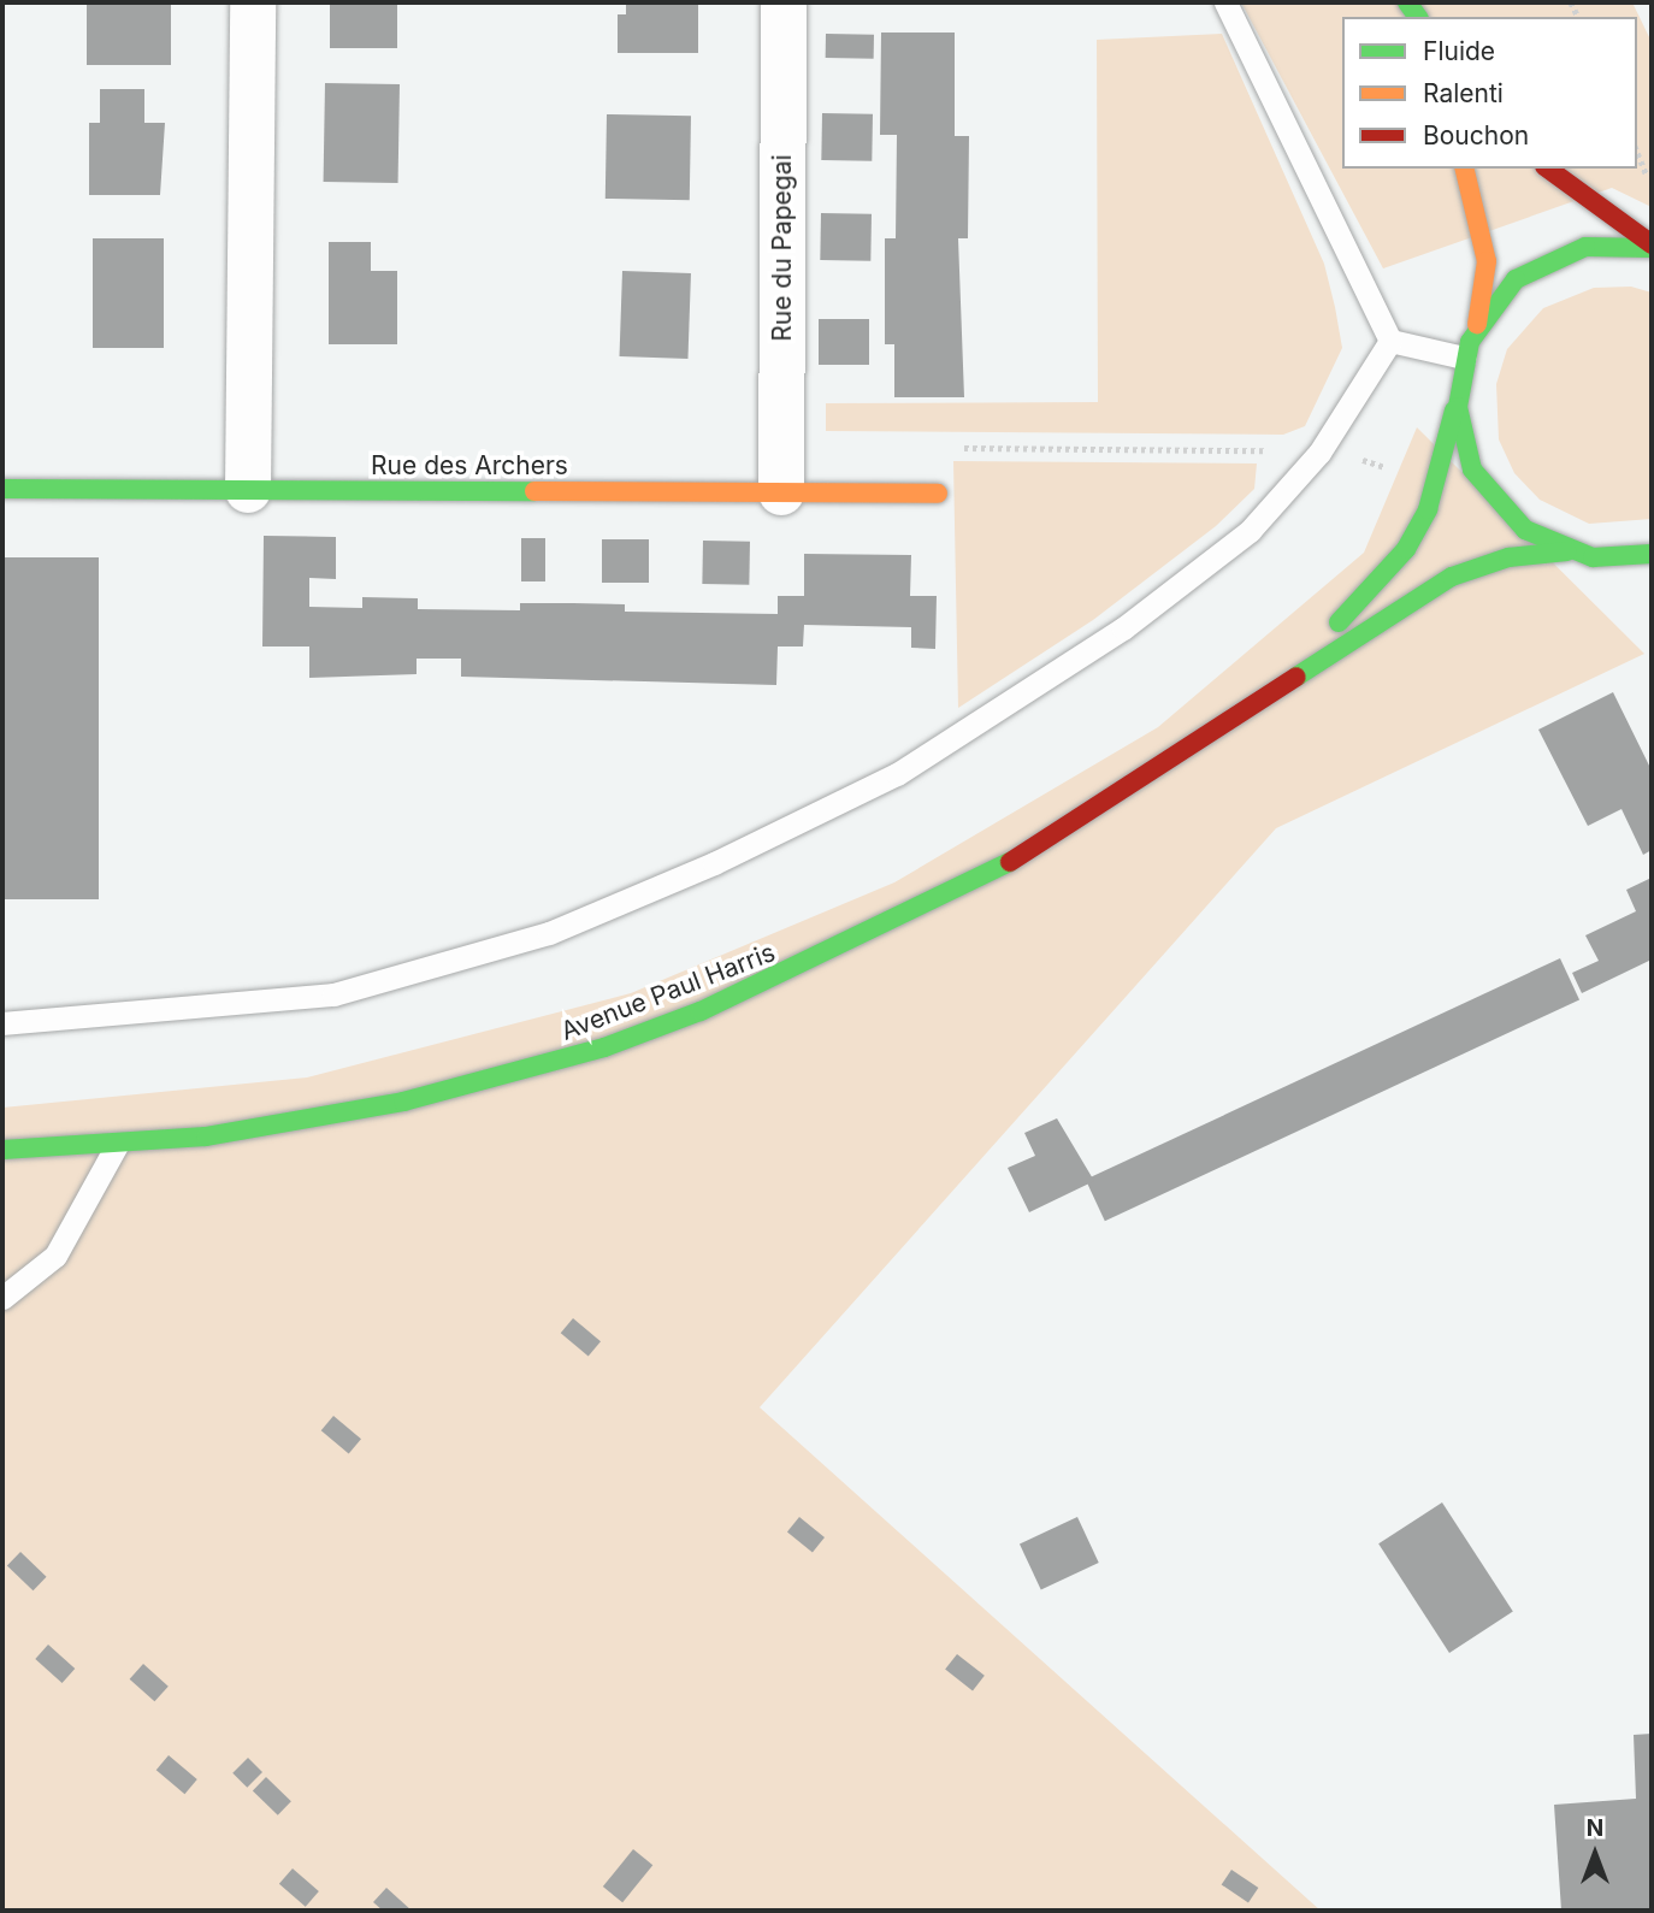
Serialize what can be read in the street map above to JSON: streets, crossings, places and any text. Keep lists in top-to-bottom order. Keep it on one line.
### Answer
{"streets":{"main road":["Rue des Archers","Avenue Paul Harris"],"street":["Rue du Papegai"]},"crossings":[["Rue du Papegai","Rue des Archers"]],"legend":["Fluide","Ralenti","Bouchon"],"north":"top"}
